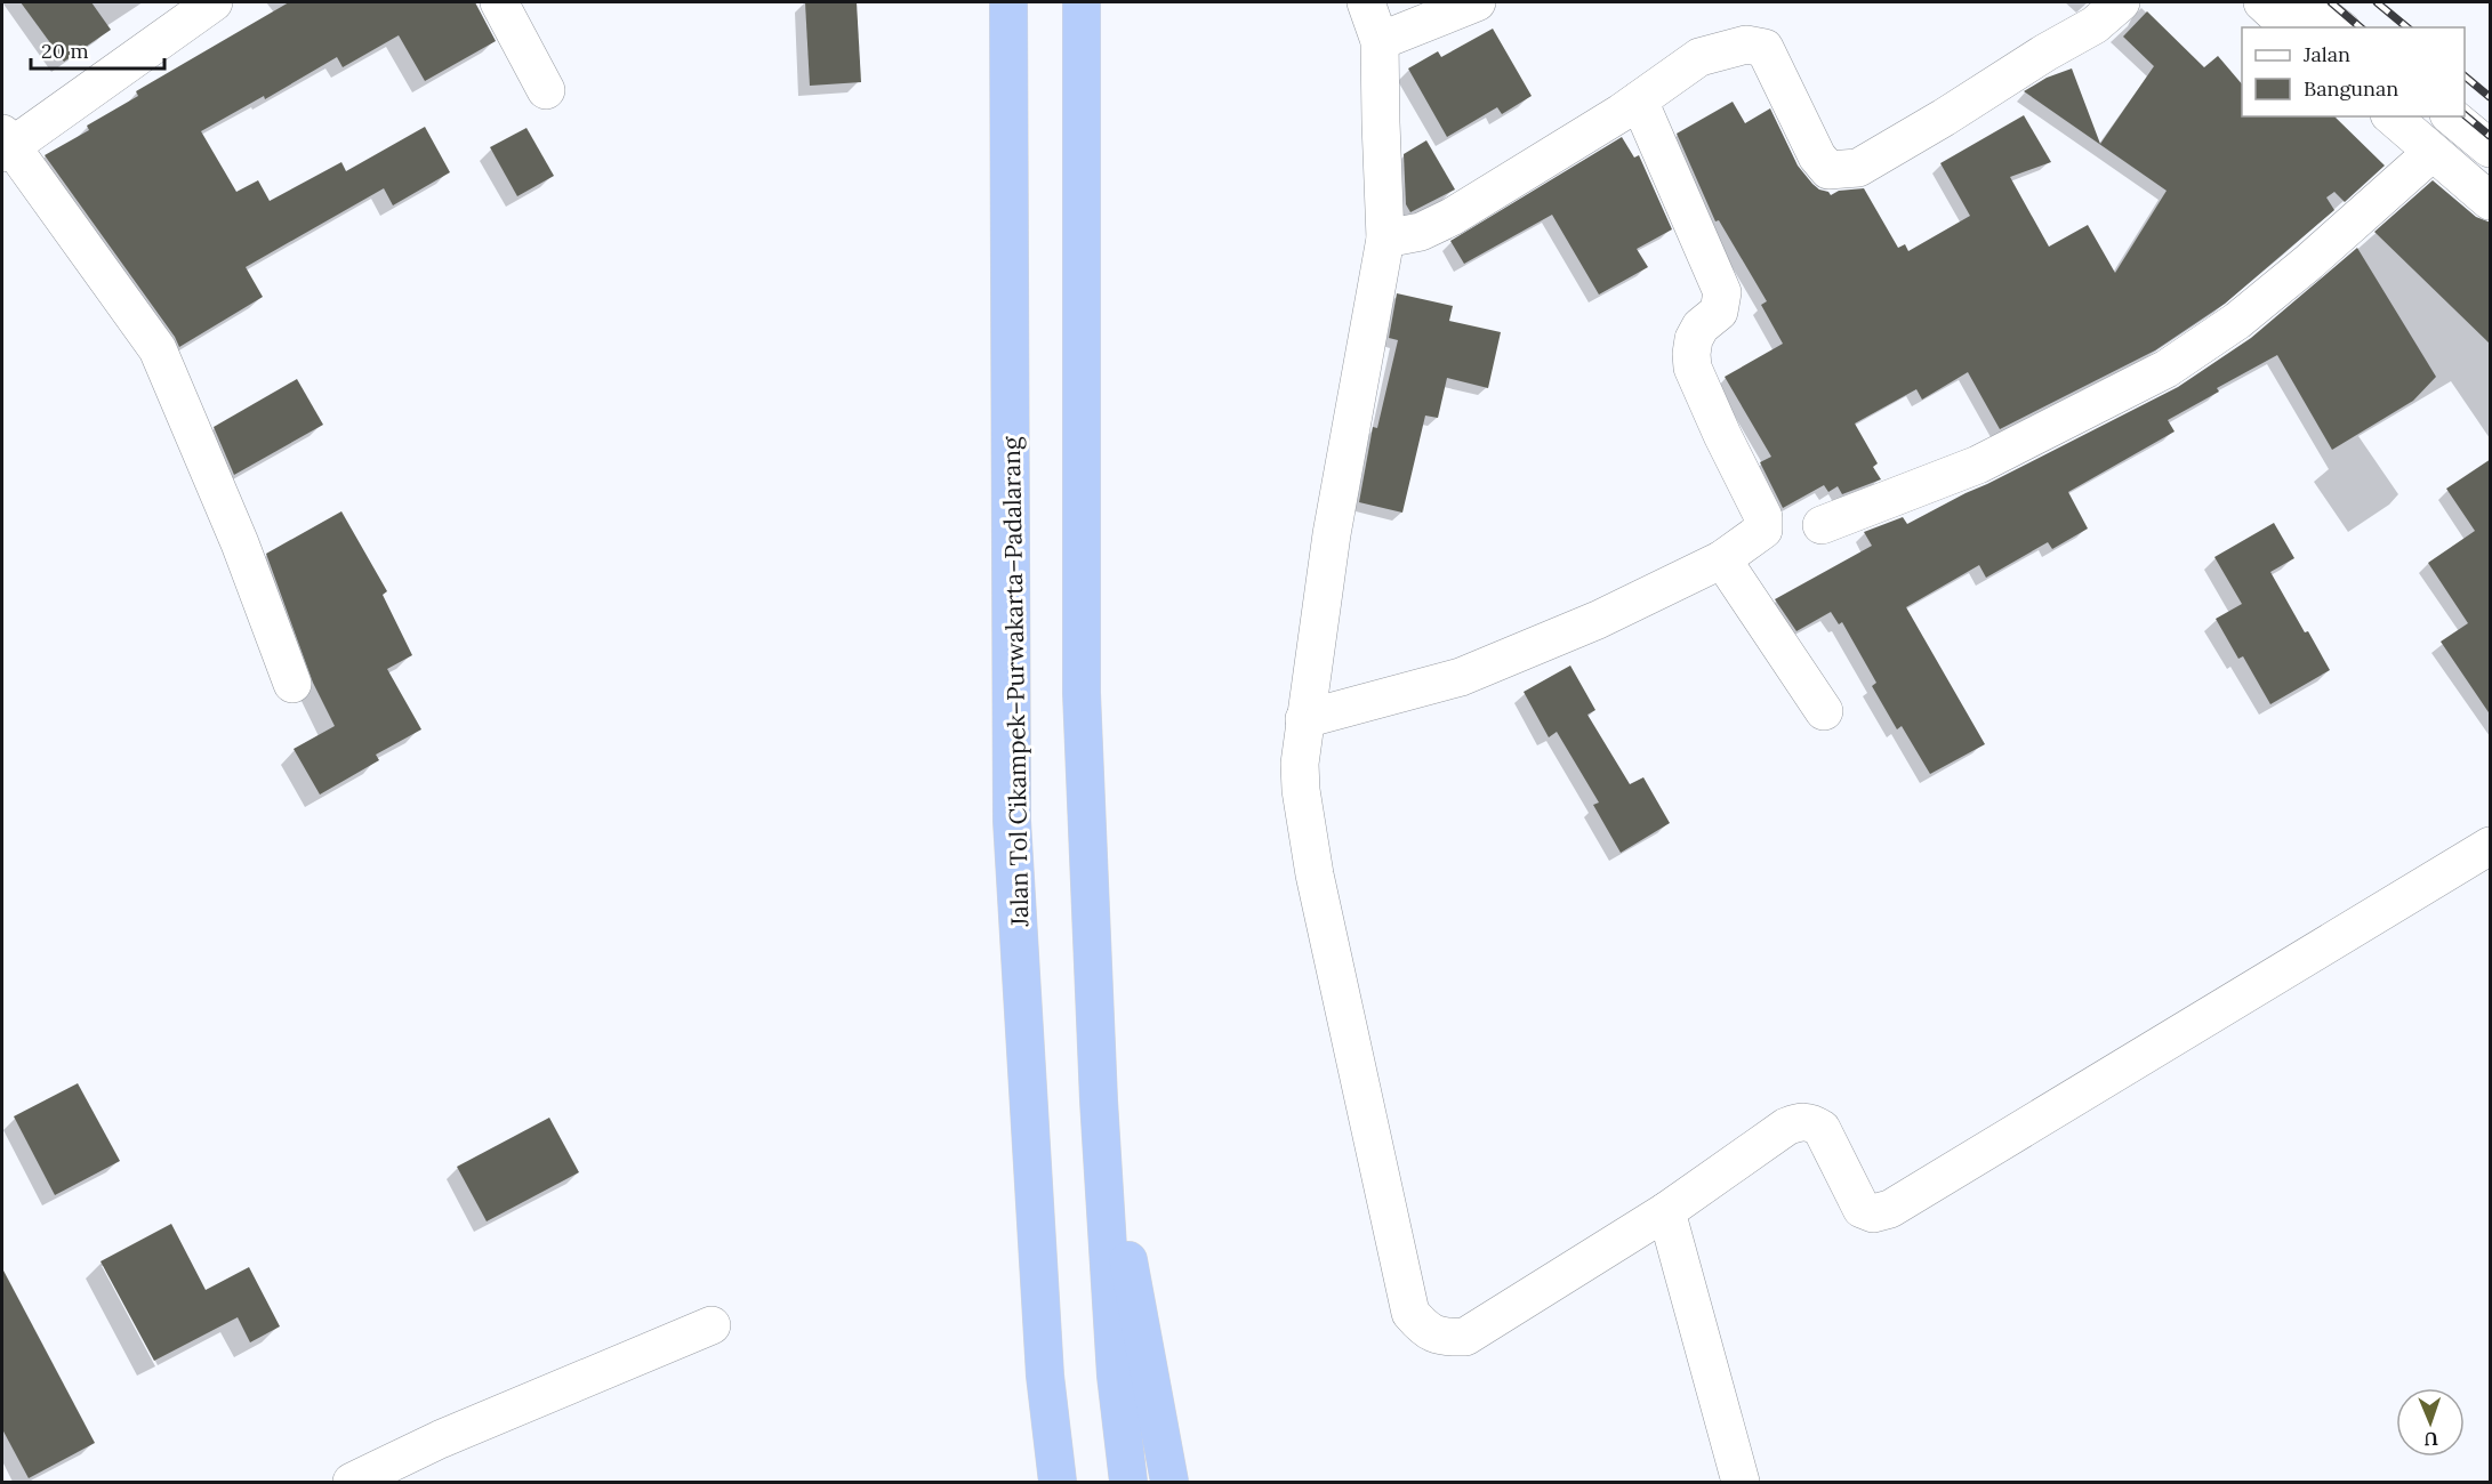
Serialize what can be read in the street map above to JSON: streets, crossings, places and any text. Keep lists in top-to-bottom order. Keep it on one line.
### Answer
{"streets":{"highway":["Jalan Tol Cikampek–Purwakarta–Padalarang"]},"legend":["Jalan","Bangunan"],"scale_bar":"20 m","north":"bottom"}
